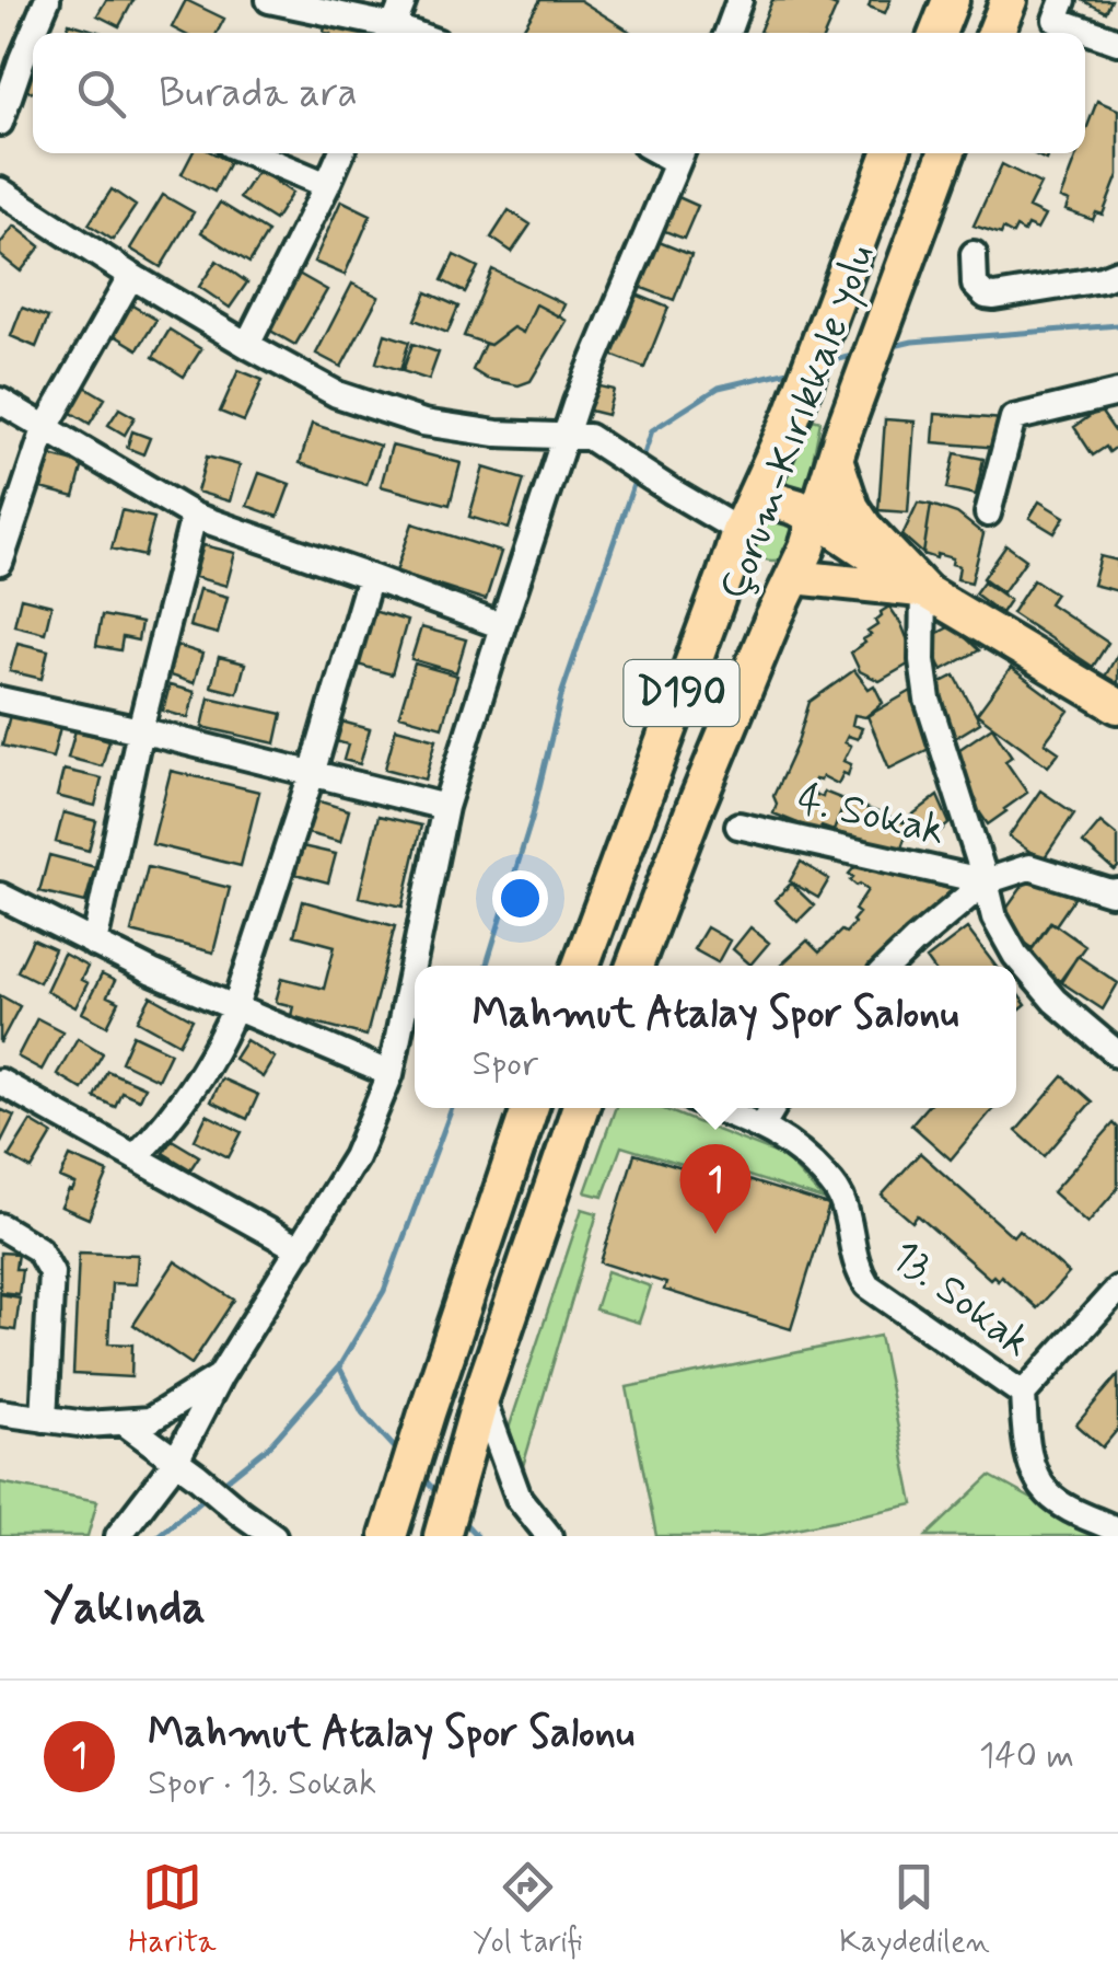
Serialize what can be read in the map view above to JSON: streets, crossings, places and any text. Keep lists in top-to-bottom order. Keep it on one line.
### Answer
{"streets":{"highway":["Çorum-Kırıkkale yolu","D190"],"street":["4. Sokak","13. Sokak"]},"page":{"search":"Burada ara","popup":["Mahmut Atalay Spor Salonu","Spor"],"pins":"1","heading":"Yakında","list":[{"mark":"1","name":"Mahmut Atalay Spor Salonu","note":"Spor · 13. Sokak","value":"140 m"}],"nav":["Harita","Yol tarifi","Kaydedilen"]}}
